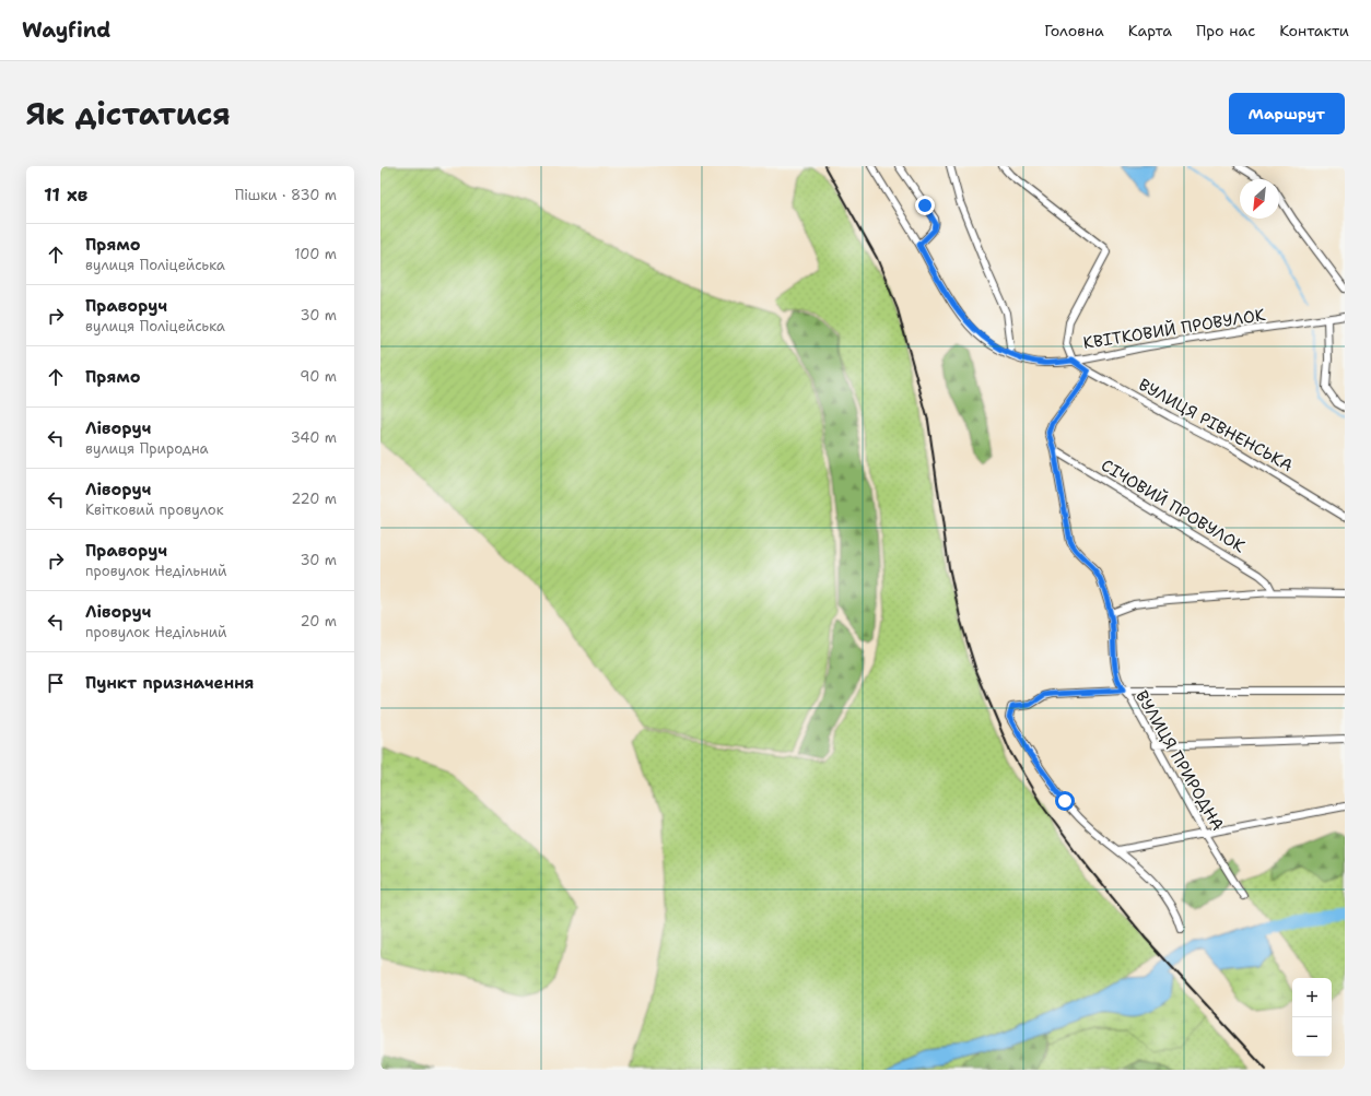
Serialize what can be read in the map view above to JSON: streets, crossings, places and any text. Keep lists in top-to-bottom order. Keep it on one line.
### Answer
{"streets":{"street":["КВІТКОВИЙ ПРОВУЛОК","ВУЛИЦЯ РІВНЕНСЬКА","СІЧОВИЙ ПРОВУЛОК","ВУЛИЦЯ ПРИРОДНА"]},"crossings":[["КВІТКОВИЙ ПРОВУЛОК","ВУЛИЦЯ РІВНЕНСЬКА"],["ВУЛИЦЯ РІВНЕНСЬКА","ВУЛИЦЯ ПРИРОДНА"],["СІЧОВИЙ ПРОВУЛОК","ВУЛИЦЯ ПРИРОДНА"]],"north":"bottom left","page":{"header":"Wayfind","nav":["Головна","Карта","Про нас","Контакти"],"title":"Як дістатися","buttons":"Маршрут","heading":["11 хв","Пішки · 830 m"],"list":[["Прямо","вулиця Поліцейська","100 m"],["Праворуч","вулиця Поліцейська","30 m"],["Прямо","90 m"],["Ліворуч","вулиця Природна","340 m"],["Ліворуч","Квітковий провулок","220 m"],["Праворуч","провулок Недільний","30 m"],["Ліворуч","провулок Недільний","20 m"],"Пункт призначення"],"map_buttons":["+","−"]}}
